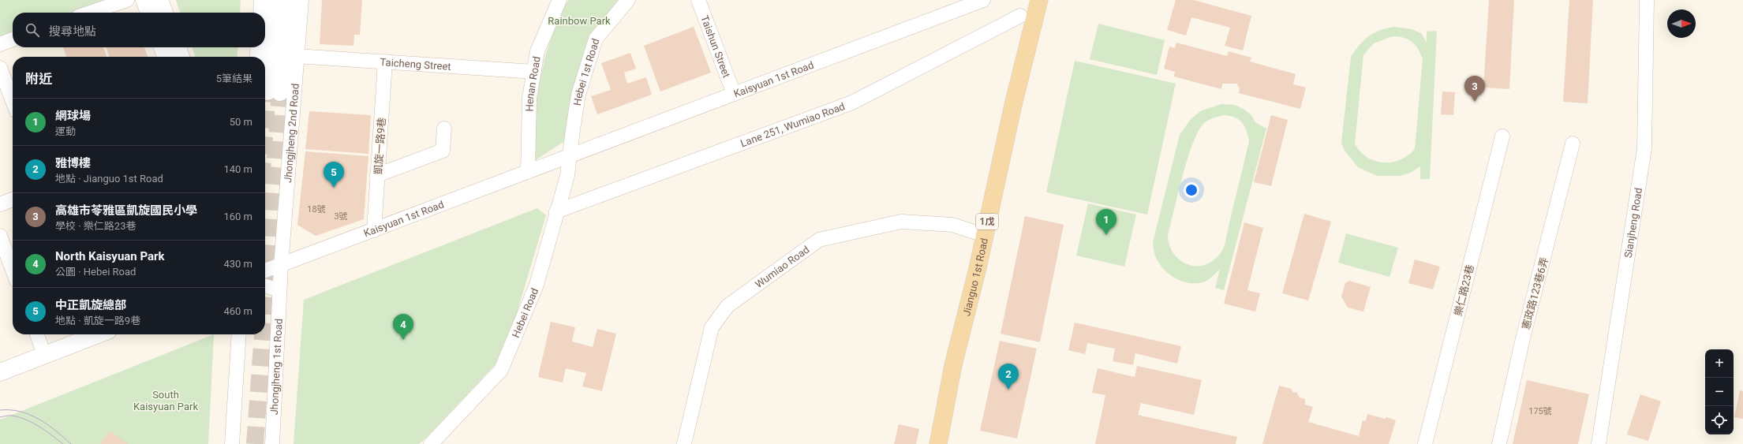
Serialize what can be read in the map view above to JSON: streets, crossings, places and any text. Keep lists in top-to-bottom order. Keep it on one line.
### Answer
{"streets":{"main road":["1戊","Jianguo 1st Road"],"street":["Taishun Street","Taicheng Street","Hebei 1st Road","Kaisyuan 1st Road","Henan Road","Lane 251, Wumiao Road","Jhongjheng 2nd Road","凱旋一路9巷","Sianjheng Road","Wumiao Road","樂仁路23巷","憲政路123巷6弄","Hebei Road","Jhongjheng 1st Road"]},"crossings":[["Taishun Street","Kaisyuan 1st Road"],["Taicheng Street","Henan Road"],["Taicheng Street","Jhongjheng 2nd Road"],["Taicheng Street","凱旋一路9巷"],["Hebei 1st Road","Kaisyuan 1st Road"],["Hebei 1st Road","Hebei Road"],["Kaisyuan 1st Road","Henan Road"],["Kaisyuan 1st Road","Jhongjheng 2nd Road"],["Kaisyuan 1st Road","凱旋一路9巷"],["Kaisyuan 1st Road","Hebei Road"],["Lane 251, Wumiao Road","Hebei Road"],["Jhongjheng 2nd Road","Jhongjheng 1st Road"],["Wumiao Road","Jianguo 1st Road"]],"parks":["Rainbow Park","South Kaisyuan Park"],"house_numbers":["18號","3號","175號"],"north":"right","page":{"search":"搜尋地點","heading":["附近","5筆結果"],"pins":["3","5","1","4","2"],"list":[{"mark":"1","name":"網球場","note":"運動","value":"50 m"},{"mark":"2","name":"雅博樓","note":"地點 · Jianguo 1st Road","value":"140 m"},{"mark":"3","name":"高雄市苓雅區凱旋國民小學","note":"學校 · 樂仁路23巷","value":"160 m"},{"mark":"4","name":"North Kaisyuan Park","note":"公園 · Hebei Road","value":"430 m"},{"mark":"5","name":"中正凱旋總部","note":"地點 · 凱旋一路9巷","value":"460 m"}],"map_buttons":["+","−"]}}
